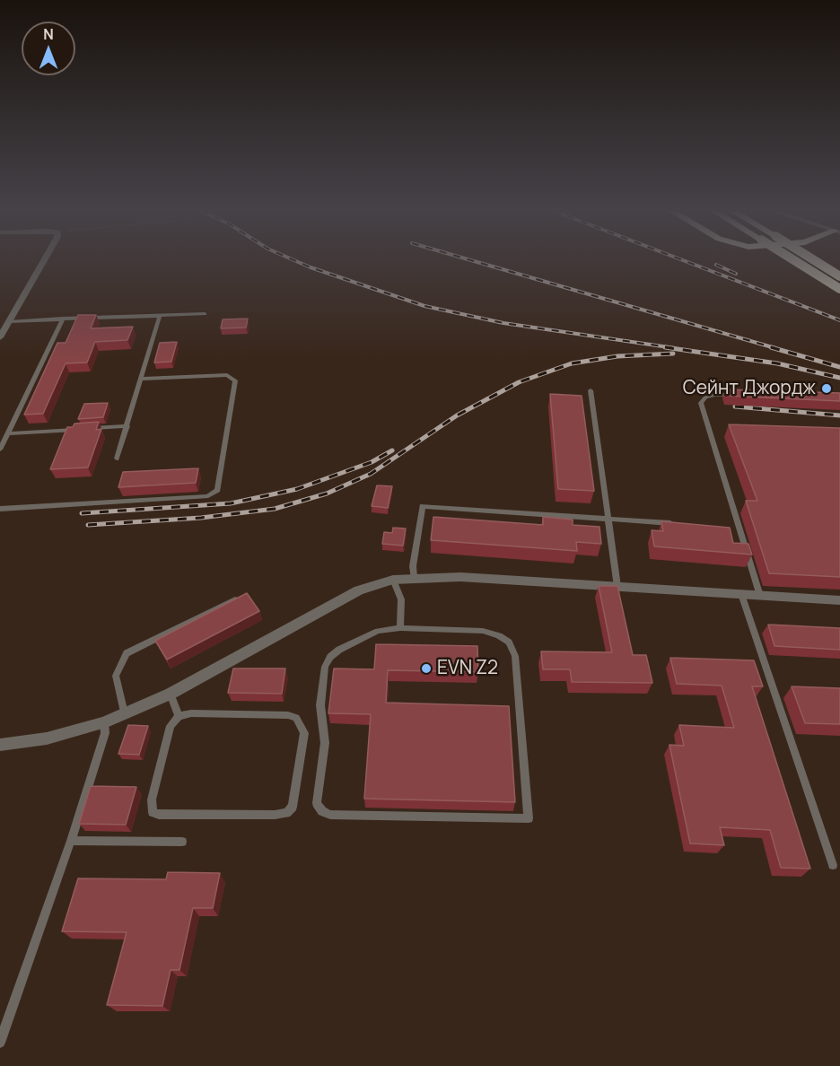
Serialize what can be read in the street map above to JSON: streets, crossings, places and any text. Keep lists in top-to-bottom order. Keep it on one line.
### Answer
{"places":["Сейнт Джордж","EVN Z2"],"north":"top"}
